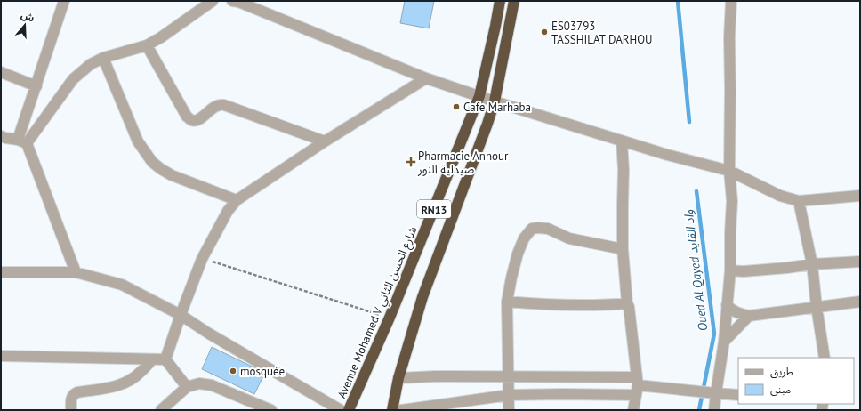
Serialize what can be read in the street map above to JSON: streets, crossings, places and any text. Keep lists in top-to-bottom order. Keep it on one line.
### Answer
{"streets":{"highway":["RN13","Avenue Mohamed V شارع الحسن الثاني"]},"water":["Oued Al Qayed واد القايد"],"places":{"other":["ES03793 TASSHILAT DARHOU","Cafe Marhaba","mosquée"],"health":["Pharmacie Annour صيدلية النور"]},"legend":["طريق","مبنى"],"north":"top"}
